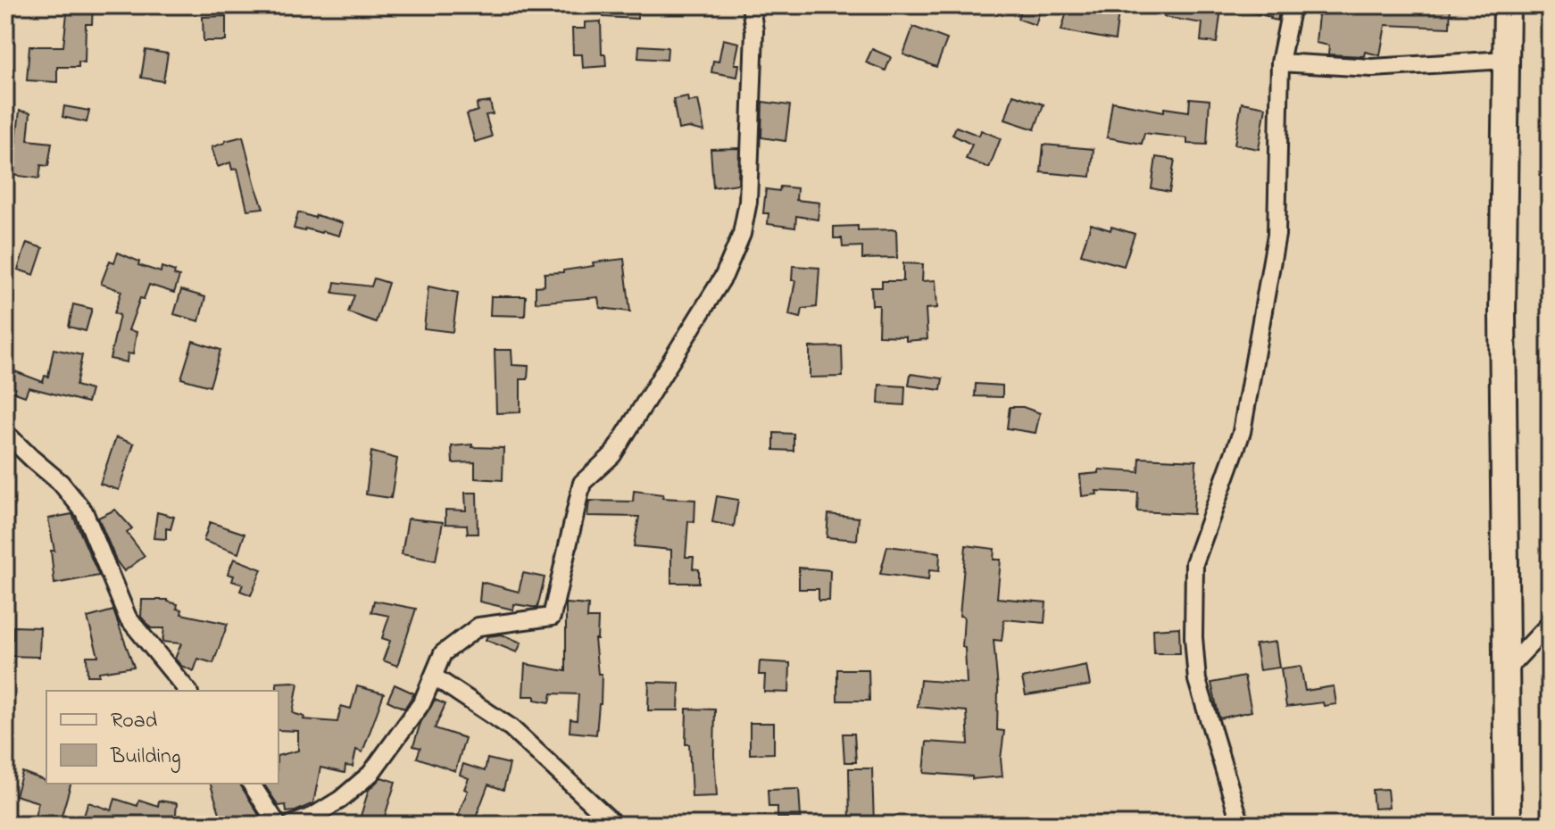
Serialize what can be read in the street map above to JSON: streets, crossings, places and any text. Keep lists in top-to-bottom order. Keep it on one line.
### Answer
{"legend":["Road","Building"]}
